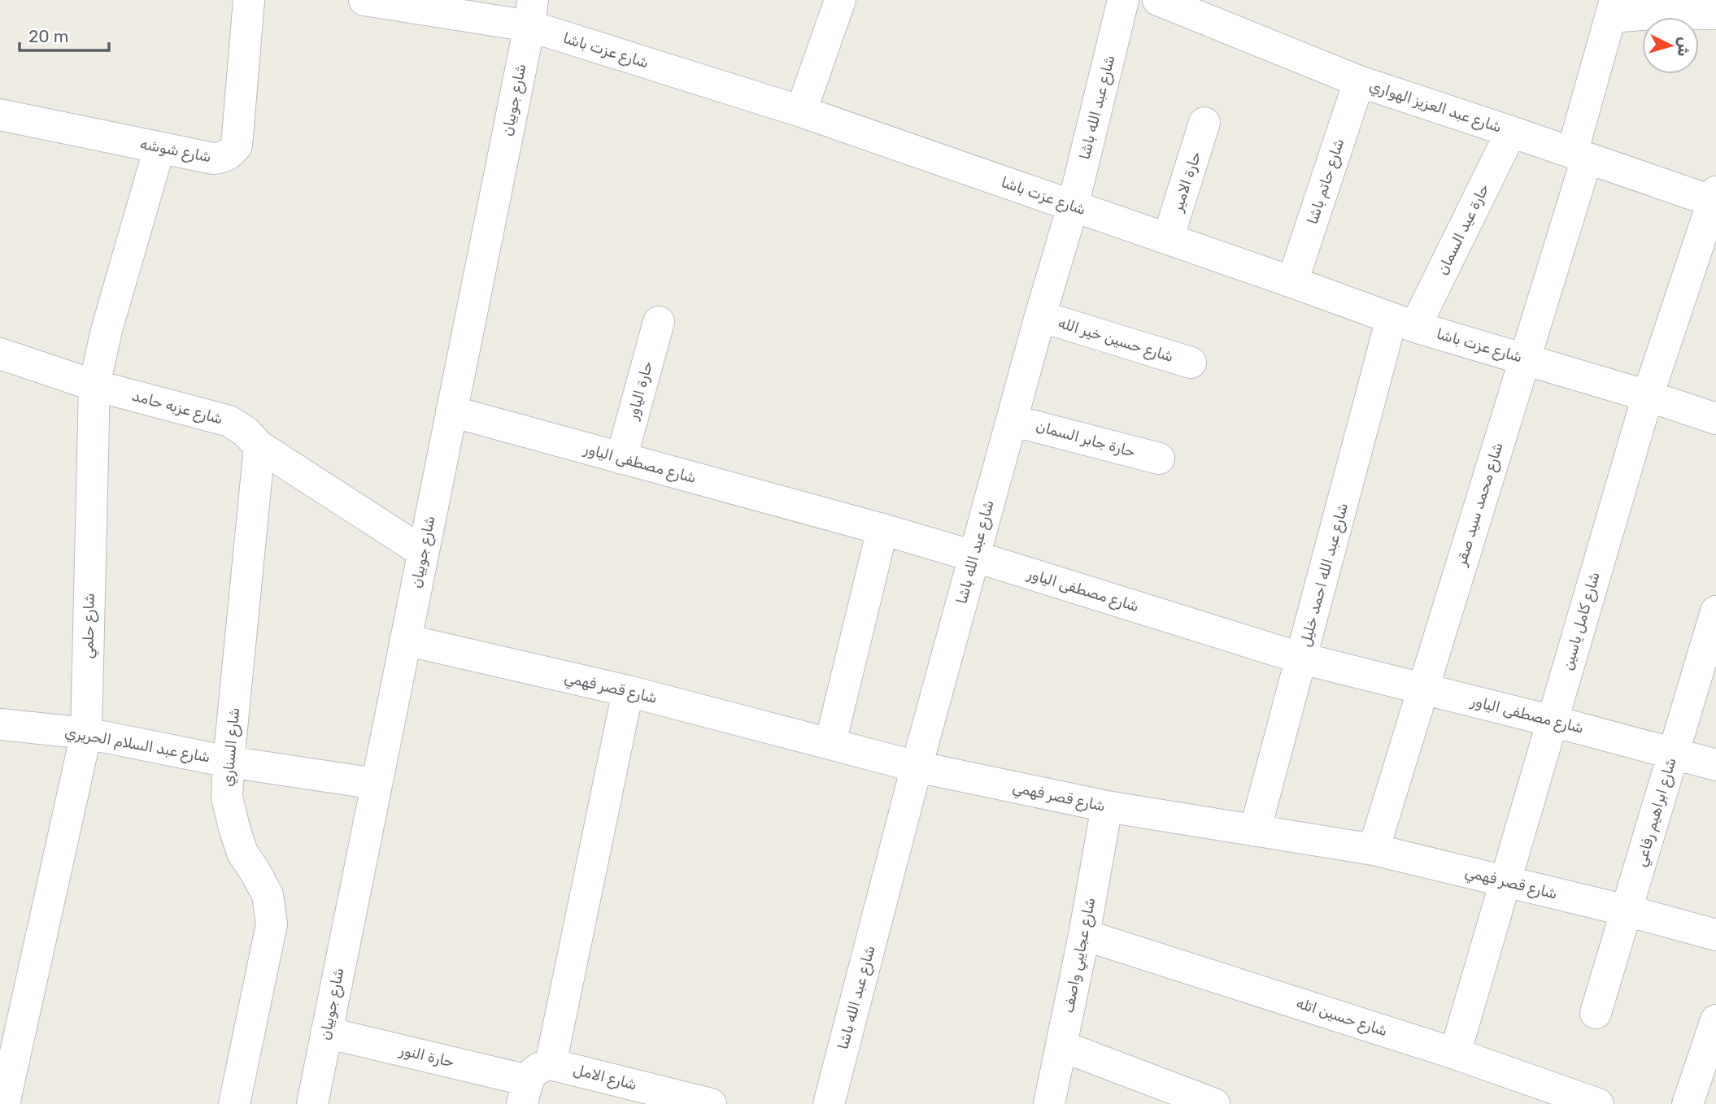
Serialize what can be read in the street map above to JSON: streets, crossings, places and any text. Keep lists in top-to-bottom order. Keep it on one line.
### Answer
{"streets":{"street":["شارع عزت باشا","شارع جوبيان","شارع عبد العزيز الهواري","شارع عبد الله باشا","شارع شوشه","حارة الامير","شارع حاتم باشا","حارة عيد السمان","شارع حسين خير الله","حارة الياور","شارع عزبه حامد","حارة جابر السمان","شارع مصطفى الياور","شارع محمد سيد صقر","شارع عبد الله احمد خليل","شارع كامل ياسين","شارع حلمي","شارع قصر فهمي","شارع عبد السلام الحريري","شارع السناري","شارع ابراهيم رفاعي","شارع عجايبي واصف","شارع حسين اتله","حارة النور","شارع الامل"]},"crossings":[["شارع عزت باشا","شارع جوبيان"],["شارع عزت باشا","شارع عبد الله باشا"],["شارع عزت باشا","حارة الامير"],["شارع عزت باشا","شارع حاتم باشا"],["شارع عزت باشا","حارة عيد السمان"],["شارع عزت باشا","شارع محمد سيد صقر"],["شارع عزت باشا","شارع عبد الله احمد خليل"],["شارع عزت باشا","شارع كامل ياسين"],["شارع جوبيان","شارع عزبه حامد"],["شارع جوبيان","شارع مصطفى الياور"],["شارع جوبيان","شارع قصر فهمي"],["شارع جوبيان","شارع عبد السلام الحريري"],["شارع جوبيان","حارة النور"],["شارع عبد العزيز الهواري","شارع حاتم باشا"],["شارع عبد العزيز الهواري","حارة عيد السمان"],["شارع عبد العزيز الهواري","شارع محمد سيد صقر"],["شارع عبد العزيز الهواري","شارع كامل ياسين"],["شارع عبد الله باشا","شارع حسين خير الله"],["شارع عبد الله باشا","حارة جابر السمان"],["شارع عبد الله باشا","شارع مصطفى الياور"],["شارع عبد الله باشا","شارع قصر فهمي"],["شارع شوشه","شارع حلمي"],["حارة عيد السمان","شارع عبد الله احمد خليل"],["حارة الياور","شارع مصطفى الياور"],["شارع عزبه حامد","شارع حلمي"],["شارع عزبه حامد","شارع السناري"],["شارع مصطفى الياور","شارع محمد سيد صقر"],["شارع مصطفى الياور","شارع عبد الله احمد خليل"],["شارع مصطفى الياور","شارع كامل ياسين"],["شارع مصطفى الياور","شارع ابراهيم رفاعي"],["شارع محمد سيد صقر","شارع قصر فهمي"],["شارع عبد الله احمد خليل","شارع قصر فهمي"],["شارع كامل ياسين","شارع قصر فهمي"],["شارع كامل ياسين","شارع حسين اتله"],["شارع حلمي","شارع عبد السلام الحريري"],["شارع قصر فهمي","شارع ابراهيم رفاعي"],["شارع قصر فهمي","شارع عجايبي واصف"],["شارع عبد السلام الحريري","شارع السناري"],["شارع عجايبي واصف","شارع حسين اتله"],["حارة النور","شارع الامل"]],"scale_bar":"20 m","north":"right"}
